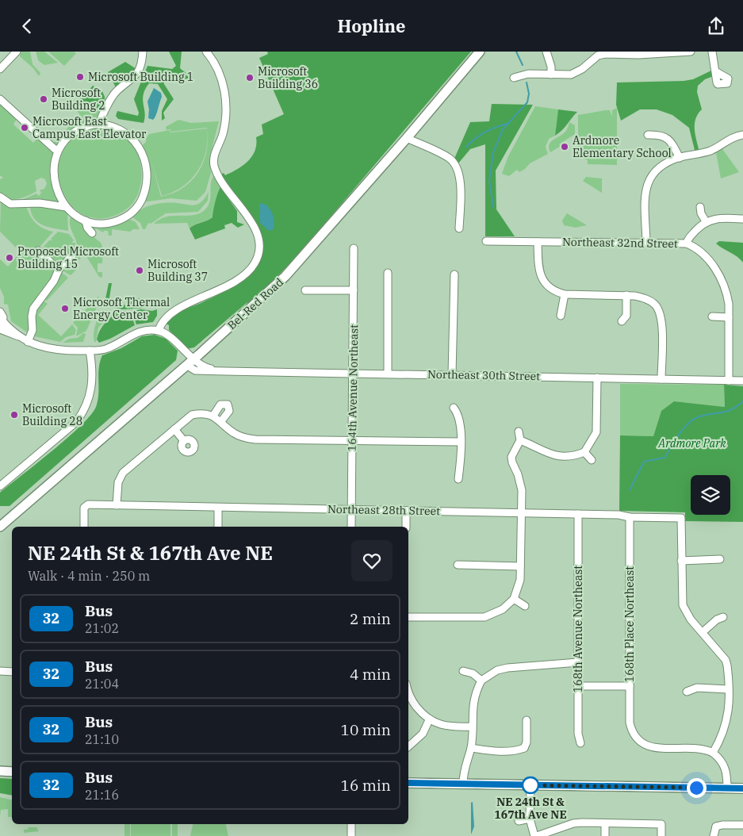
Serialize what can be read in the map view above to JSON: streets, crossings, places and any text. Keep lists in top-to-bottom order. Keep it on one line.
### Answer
{"streets":{"main road":["Bel-Red Road"],"street":["Northeast 32nd Street","Northeast 30th Street","164th Avenue Northeast","Northeast 28th Street","168th Place Northeast","168th Avenue Northeast"]},"crossings":[["Bel-Red Road","Northeast 30th Street"],["Northeast 30th Street","164th Avenue Northeast"],["164th Avenue Northeast","Northeast 28th Street"],["Northeast 28th Street","168th Place Northeast"],["Northeast 28th Street","168th Avenue Northeast"]],"parks":["Ardmore Park"],"places":["Microsoft Building 1","Microsoft Building 36","Microsoft Building 2","Microsoft East Campus East Elevator","Ardmore Elementary School","Proposed Microsoft Building 15","Microsoft Building 37","Microsoft Thermal Energy Center","Microsoft Building 28","NE 24th St & 167th Ave NE"],"lines":["bus line 32"],"page":{"header":"Hopline","heading":["NE 24th St & 167th Ave NE","Walk · 4 min · 250 m"],"list":[{"mark":"32","name":"Bus","note":"21:02","value":"2 min"},{"mark":"32","name":"Bus","note":"21:04","value":"4 min"},{"mark":"32","name":"Bus","note":"21:10","value":"10 min"},{"mark":"32","name":"Bus","note":"21:16","value":"16 min"}]}}
